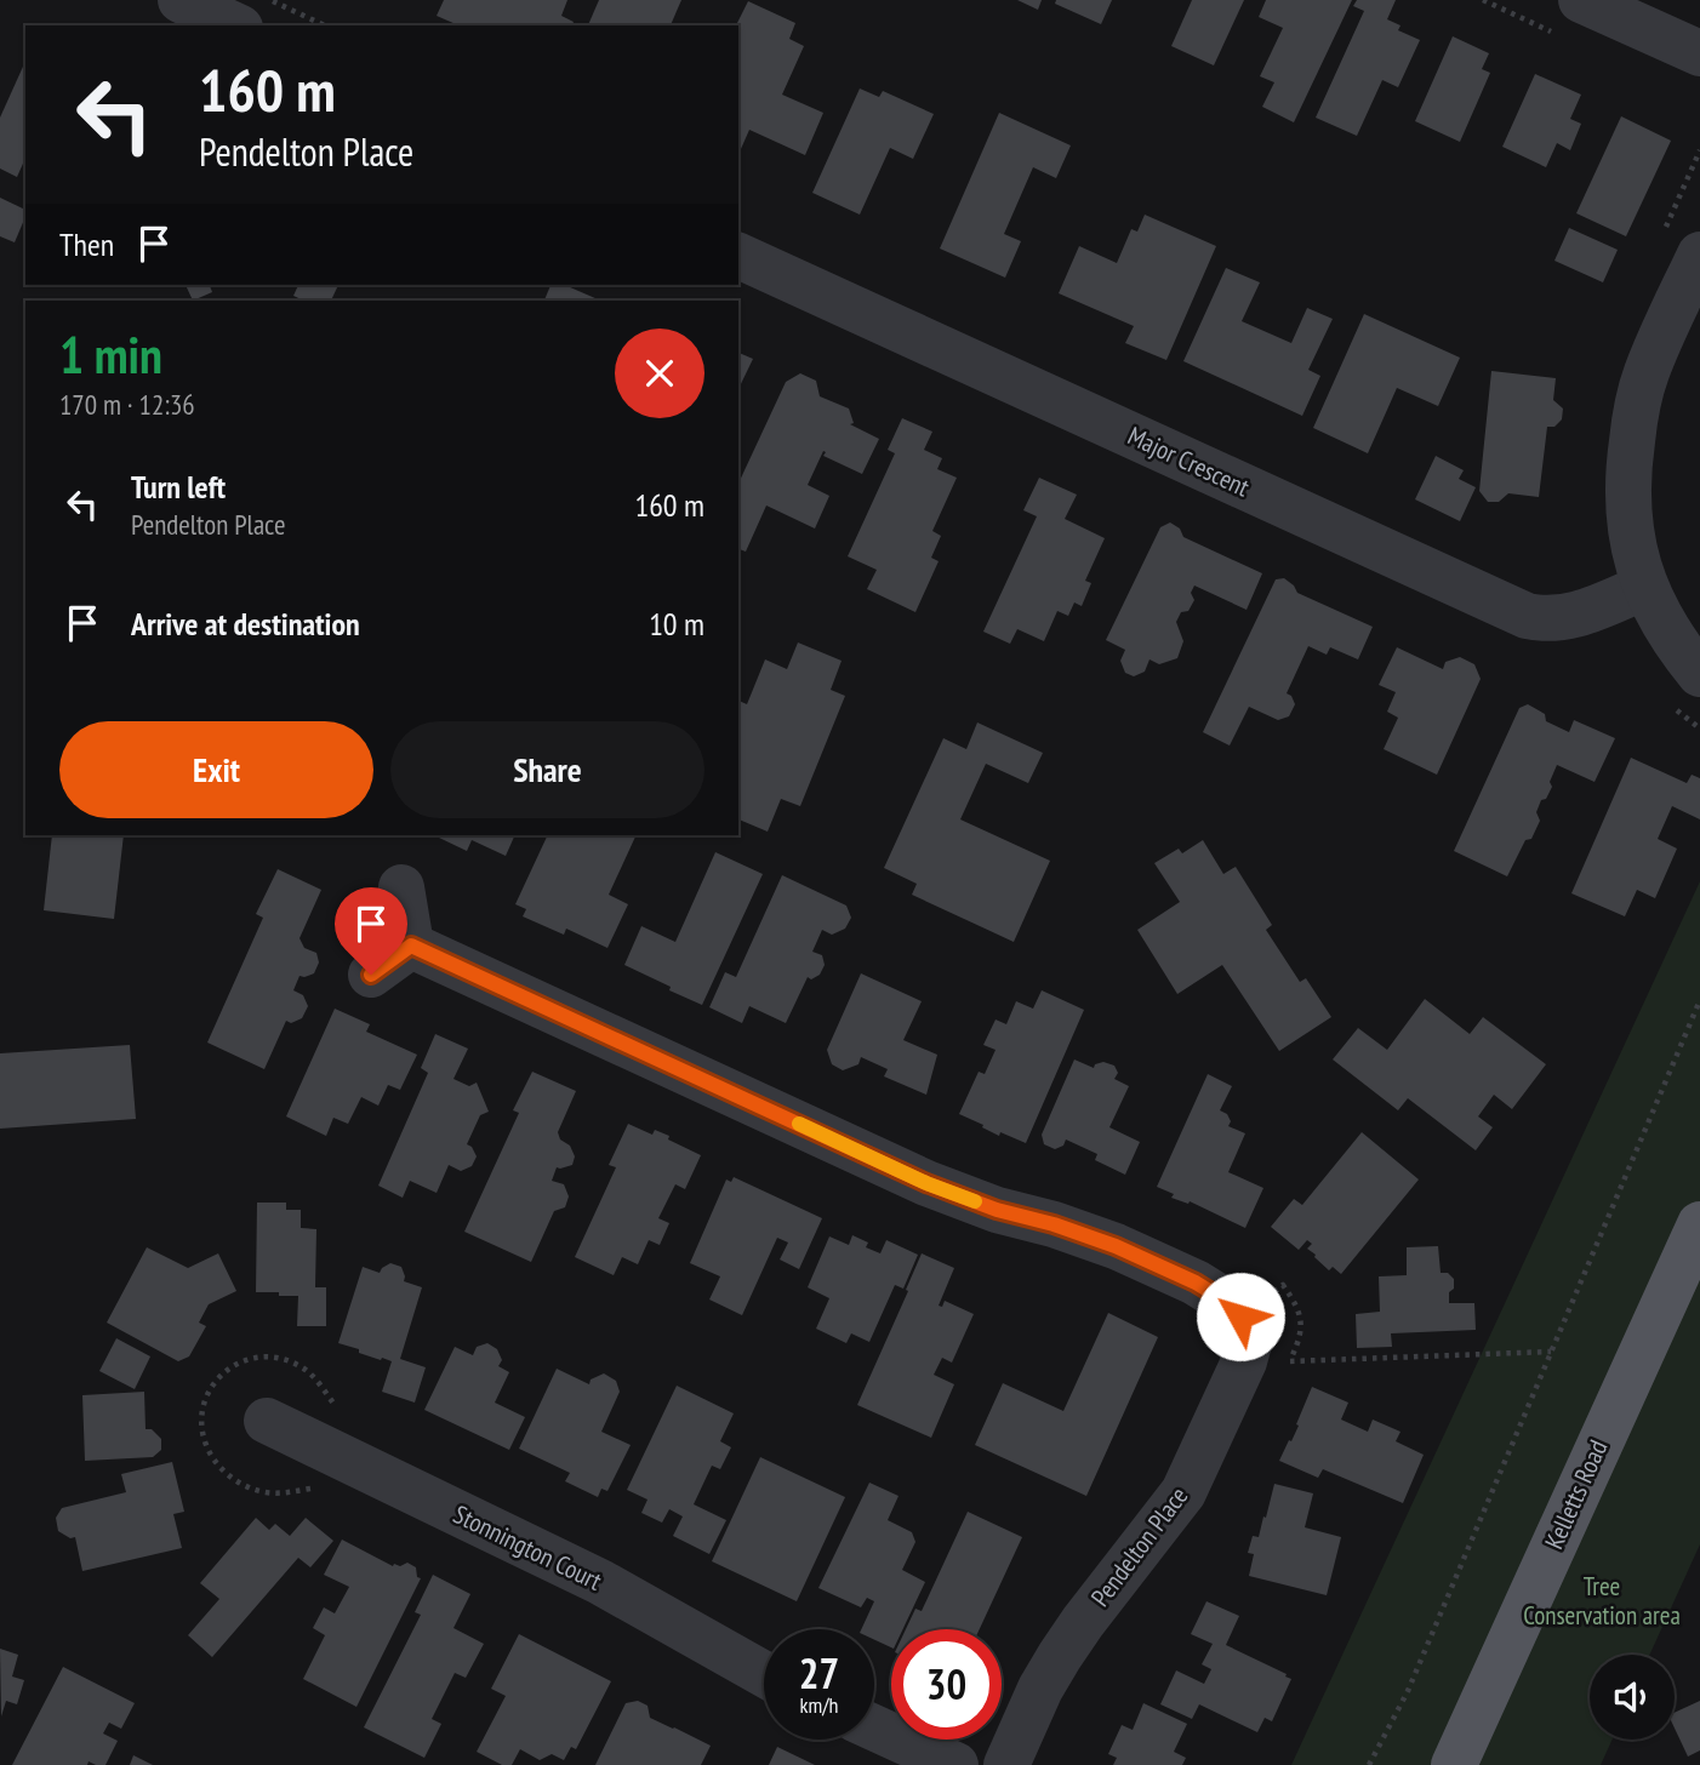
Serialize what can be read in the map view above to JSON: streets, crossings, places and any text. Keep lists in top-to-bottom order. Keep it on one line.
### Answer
{"streets":{"main road":["Kelletts Road"],"street":["Major Crescent","Pendelton Place","Stonnington Court"]},"parks":["Tree Conservation area"],"page":{"turn":["160 m","Pendelton Place"],"then":"Then","heading":["1 min","170 m · 12:36"],"list":[{"name":"Turn left","note":"Pendelton Place","value":"160 m"},{"name":"Arrive at destination","value":"10 m"}],"buttons":["Exit","Share"],"speed":"27 km/h","limit":"30"}}
